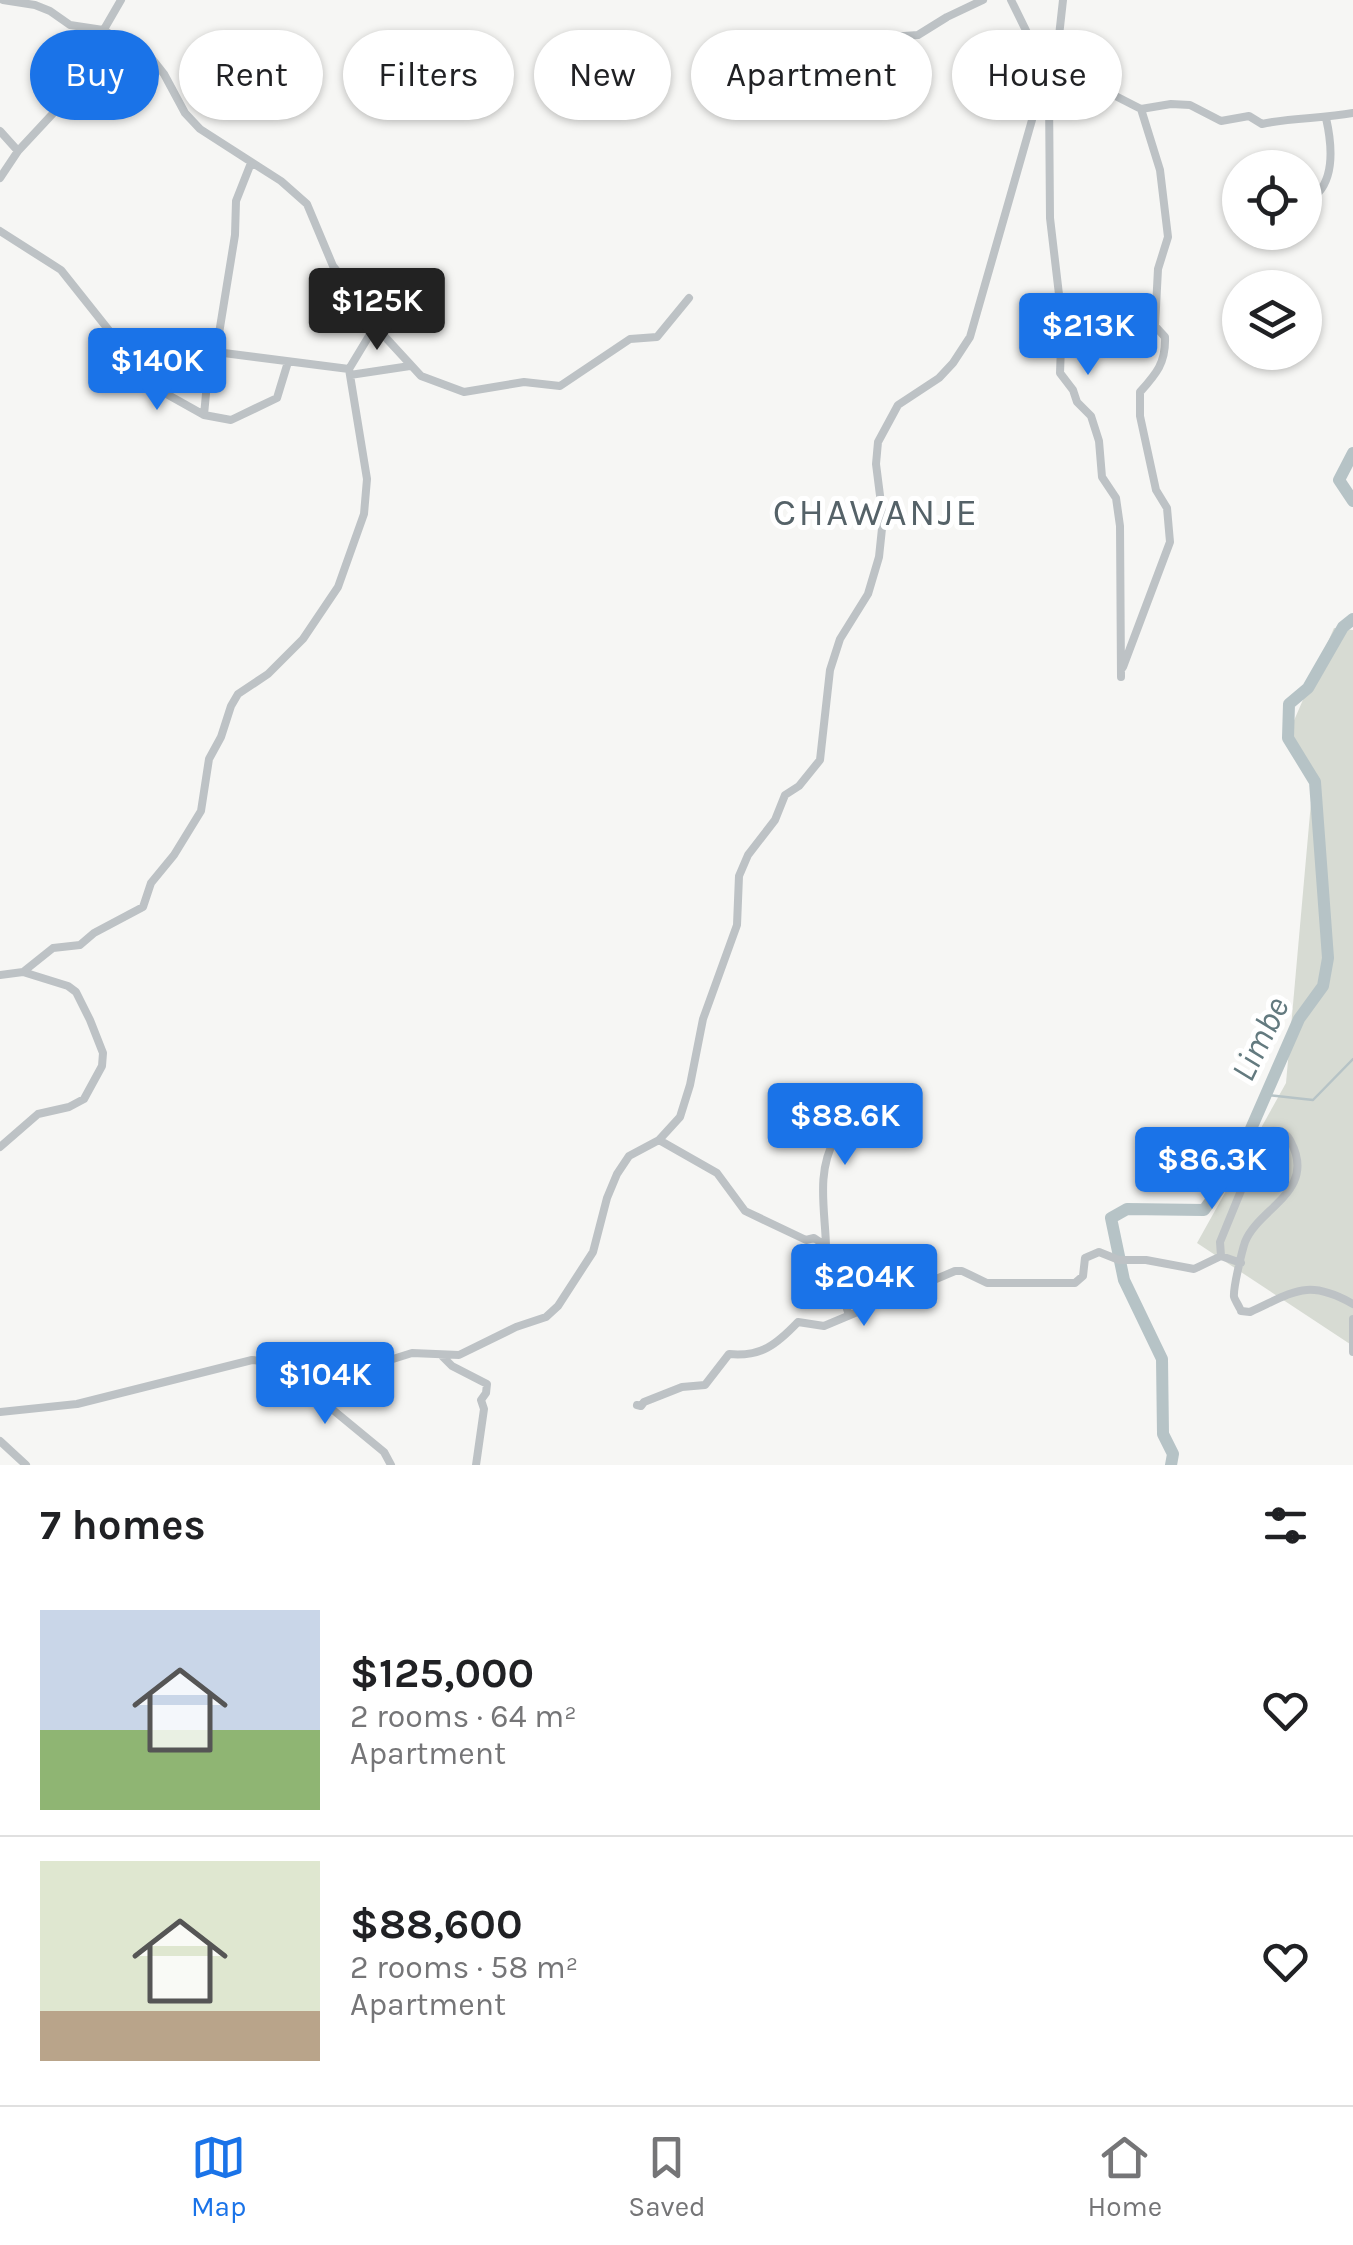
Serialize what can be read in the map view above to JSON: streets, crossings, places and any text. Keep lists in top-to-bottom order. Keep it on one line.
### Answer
{"districts":["CHAWANJE"],"water":["Limbe"],"page":{"chip":["Buy","Rent","Filters","New","Apartment","House"],"price":["$125K","$213K","$140K","$88.6K","$86.3K","$204K","$104K"],"heading":"7 homes","list":[{"name":"$125,000","note":"2 rooms · 64 m² · Apartment"},{"name":"$88,600","note":"2 rooms · 58 m² · Apartment"}],"tabs":["Map","Saved","Home"]}}
